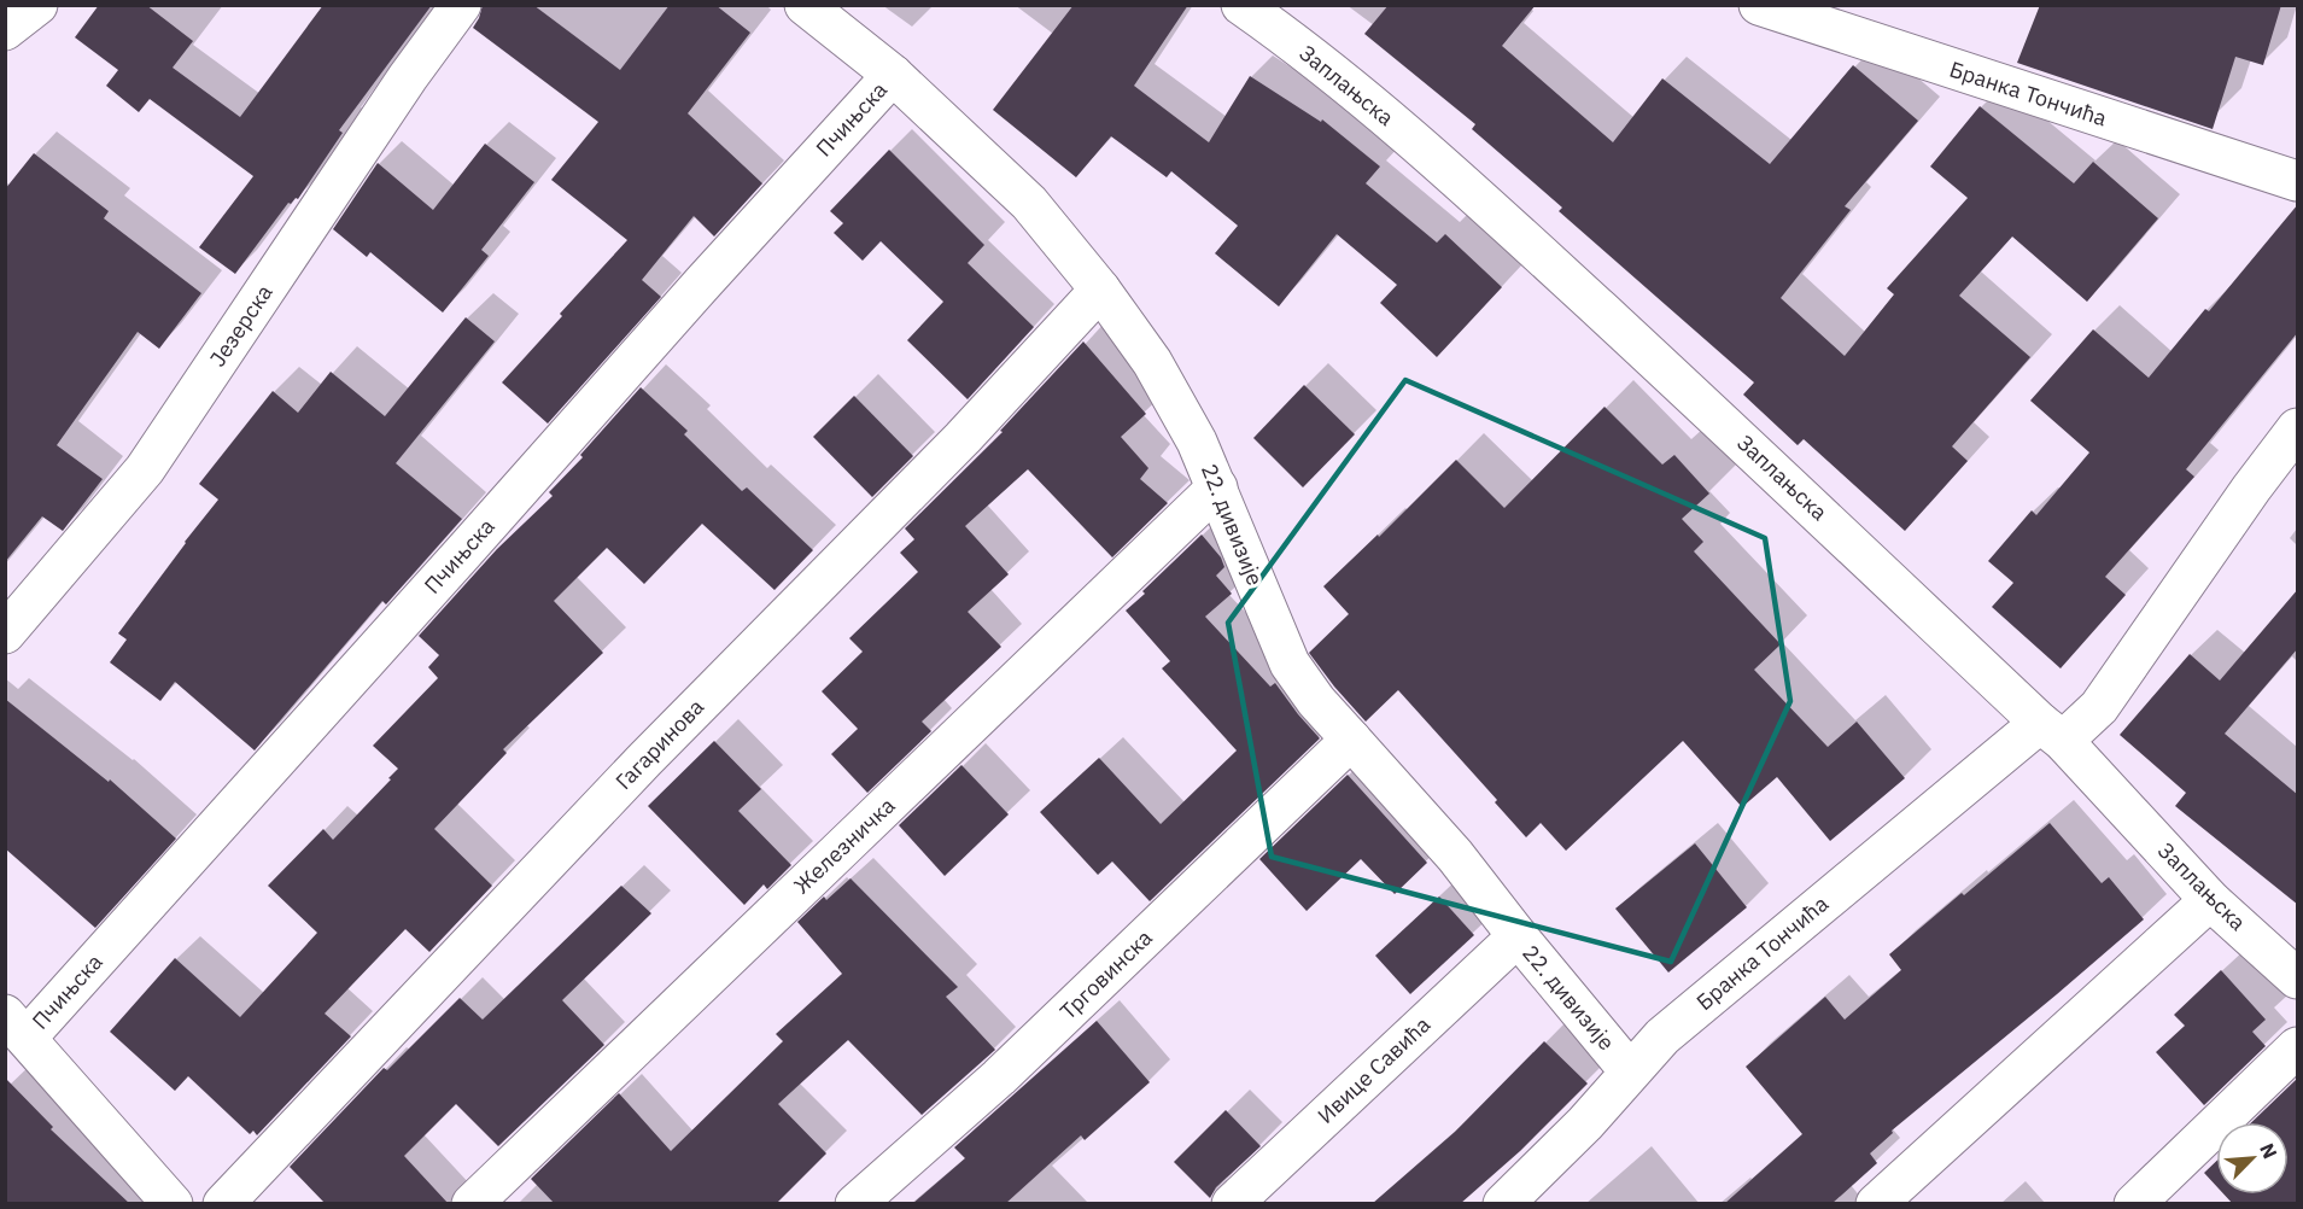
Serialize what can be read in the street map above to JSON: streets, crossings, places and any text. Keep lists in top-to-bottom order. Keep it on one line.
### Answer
{"streets":{"street":["Заплањска","Бранка Тончића","Пчињска","Језерска","22. дивизије","Гагаринова","Железничка","Трговинска","Ивице Савића"]},"crossings":[["Заплањска","Бранка Тончића"],["Бранка Тончића","22. дивизије"],["Пчињска","22. дивизије"],["22. дивизије","Гагаринова"],["22. дивизије","Железничка"],["22. дивизије","Трговинска"],["22. дивизије","Ивице Савића"]],"north":"top right"}
